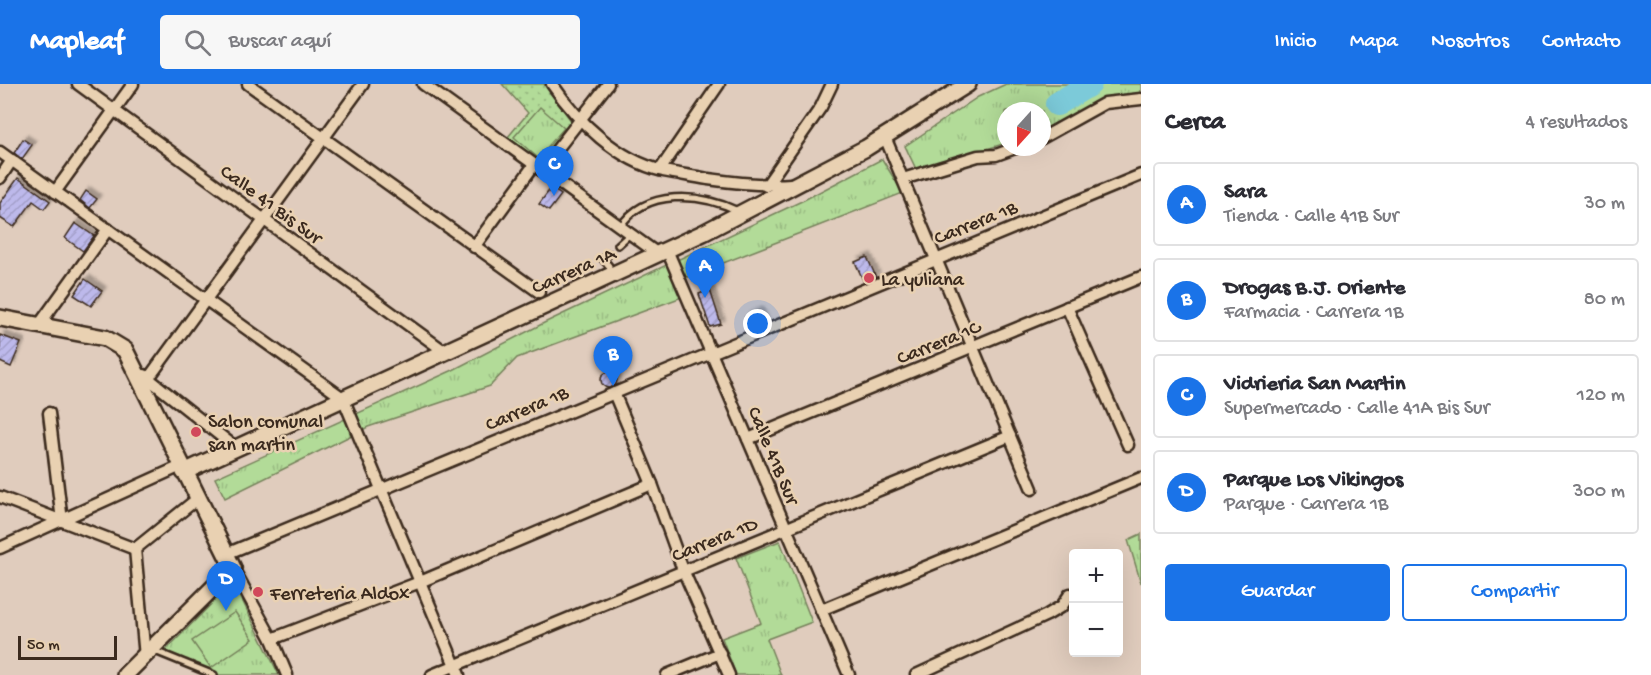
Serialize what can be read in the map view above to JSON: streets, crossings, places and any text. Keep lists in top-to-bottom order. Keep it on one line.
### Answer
{"streets":{"main road":["Carrera 1B","Carrera 1A"],"street":["Calle 41 Bis Sur","Carrera 1C","Calle 41B Sur","Carrera 1D"]},"crossings":[["Calle 41 Bis Sur","Carrera 1A"],["Carrera 1B","Calle 41B Sur"],["Carrera 1A","Calle 41B Sur"],["Carrera 1C","Calle 41B Sur"],["Calle 41B Sur","Carrera 1D"]],"places":["La yuliana","Salon comunal san martin","Ferreteria Aldox"],"scale_bar":"50 m","north":"bottom","page":{"header":"Mapleaf","search":"Buscar aquí","nav":["Inicio","Mapa","Nosotros","Contacto"],"heading":["Cerca","4 resultados"],"pins":["C","A","B","D"],"list":[{"mark":"A","name":"Sara","note":"Tienda · Calle 41B Sur","value":"30 m"},{"mark":"B","name":"Drogas B.J. Oriente","note":"Farmacia · Carrera 1B","value":"80 m"},{"mark":"C","name":"Vidrieria San Martin","note":"Supermercado · Calle 41A Bis Sur","value":"120 m"},{"mark":"D","name":"Parque Los Vikingos","note":"Parque · Carrera 1B","value":"300 m"}],"buttons":["Guardar","Compartir"],"map_buttons":["+","−"],"scale":"50 m"}}
